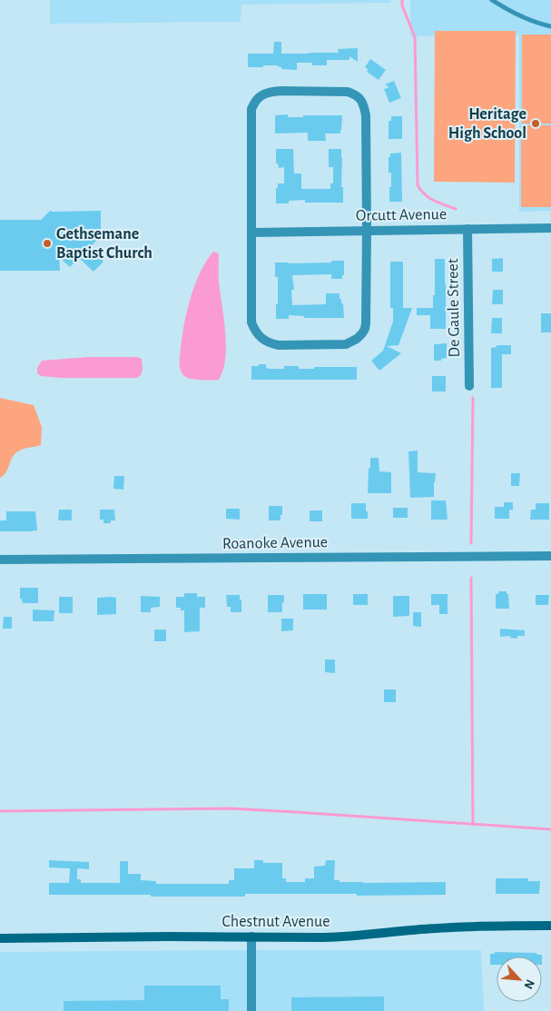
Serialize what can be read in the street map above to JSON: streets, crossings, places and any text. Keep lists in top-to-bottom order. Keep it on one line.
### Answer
{"streets":{"main road":["Chestnut Avenue"],"street":["Orcutt Avenue","De Gaule Street","Roanoke Avenue"]},"crossings":[["Orcutt Avenue","De Gaule Street"]],"places":["Heritage High School","Gethsemane Baptist Church"],"north":"bottom right"}
